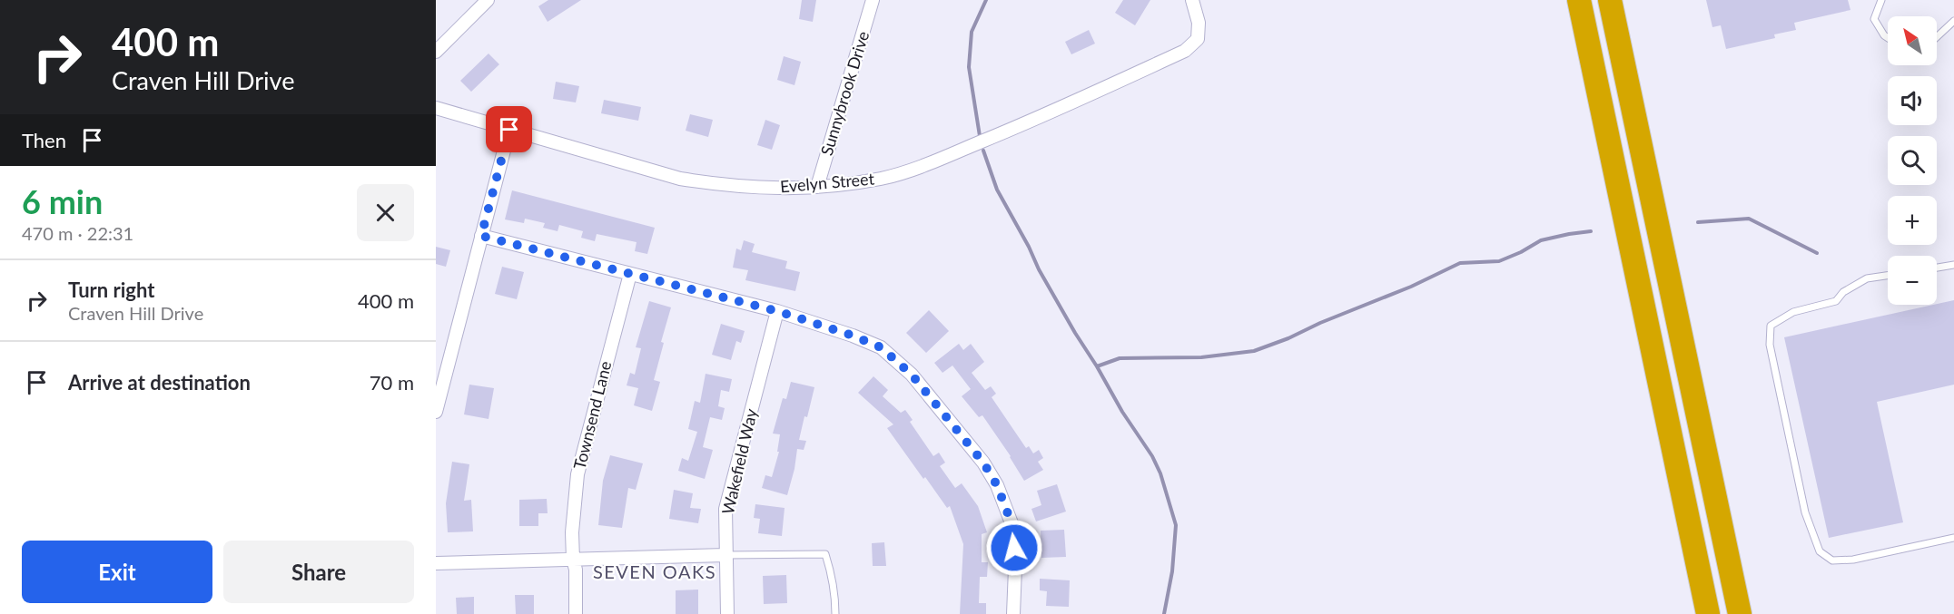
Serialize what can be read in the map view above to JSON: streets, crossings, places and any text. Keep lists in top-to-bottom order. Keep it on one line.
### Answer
{"streets":{"street":["Sunnybrook Drive","Evelyn Street","Townsend Lane","Wakefield Way"]},"crossings":[["Sunnybrook Drive","Evelyn Street"]],"districts":["SEVEN OAKS"],"north":"top left","page":{"turn":["400 m","Craven Hill Drive"],"map_buttons":["+","−"],"then":"Then","heading":["6 min","470 m · 22:31"],"list":[{"name":"Turn right","note":"Craven Hill Drive","value":"400 m"},{"name":"Arrive at destination","value":"70 m"}],"buttons":["Exit","Share"]}}
